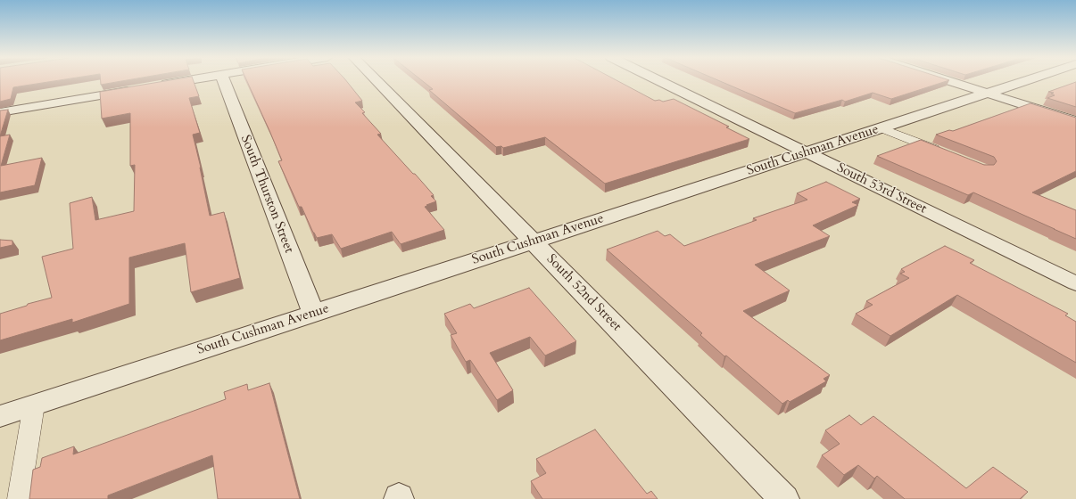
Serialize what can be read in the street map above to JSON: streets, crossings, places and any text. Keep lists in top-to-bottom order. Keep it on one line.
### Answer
{"streets":{"street":["South Cushman Avenue","South 53rd Street","South Thurston Street","South 52nd Street"]},"crossings":[["South Cushman Avenue","South 53rd Street"],["South Cushman Avenue","South Thurston Street"],["South Cushman Avenue","South 52nd Street"]]}
